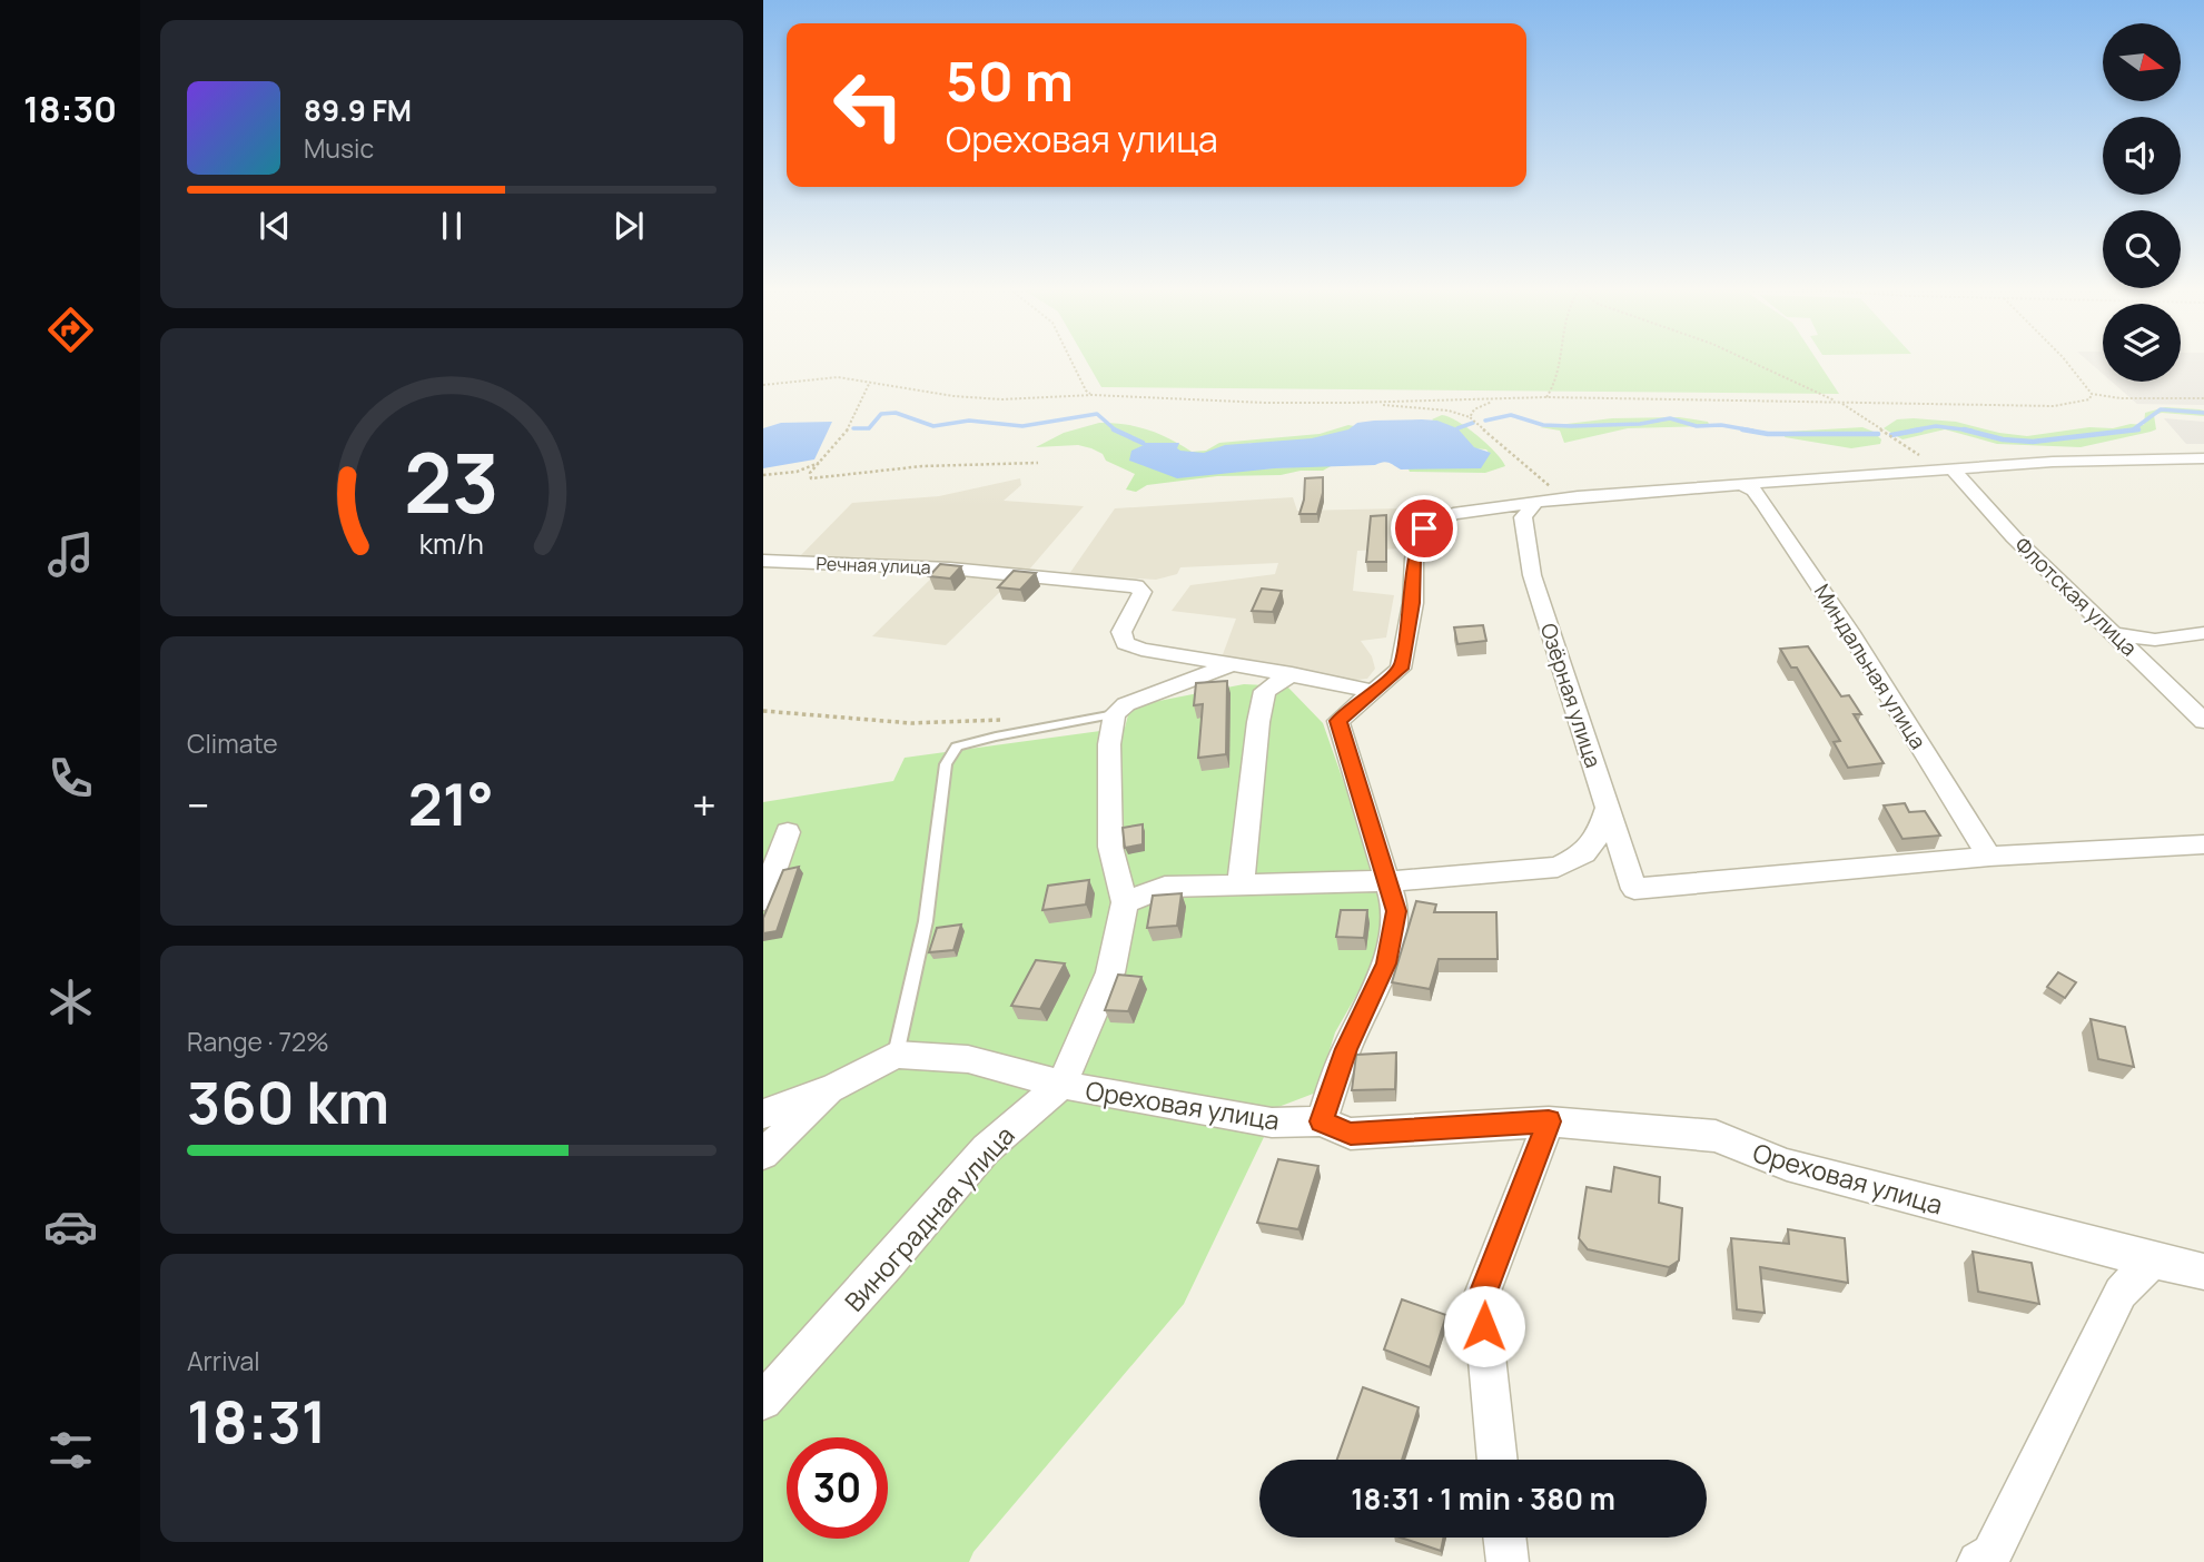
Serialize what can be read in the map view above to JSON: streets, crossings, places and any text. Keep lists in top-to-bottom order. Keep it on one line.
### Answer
{"streets":{"street":["Речная улица","Флотская улица","Миндальная улица","Озёрная улица","Ореховая улица","Виноградная улица"]},"crossings":[["Миндальная улица","Озёрная улица"],["Ореховая улица","Виноградная улица"]],"north":"right","page":{"tabs":"18:30","turn":["50 m","Ореховая улица"],"song":["89.9 FM","Music"],"tile":["Climate",["Range · 72%","360 km"],["Arrival","18:31"]],"heat":["−","21°","+"],"limit":"30","trip":"18:31 · 1 min · 380 m","gauge":["23","km/h"]}}
